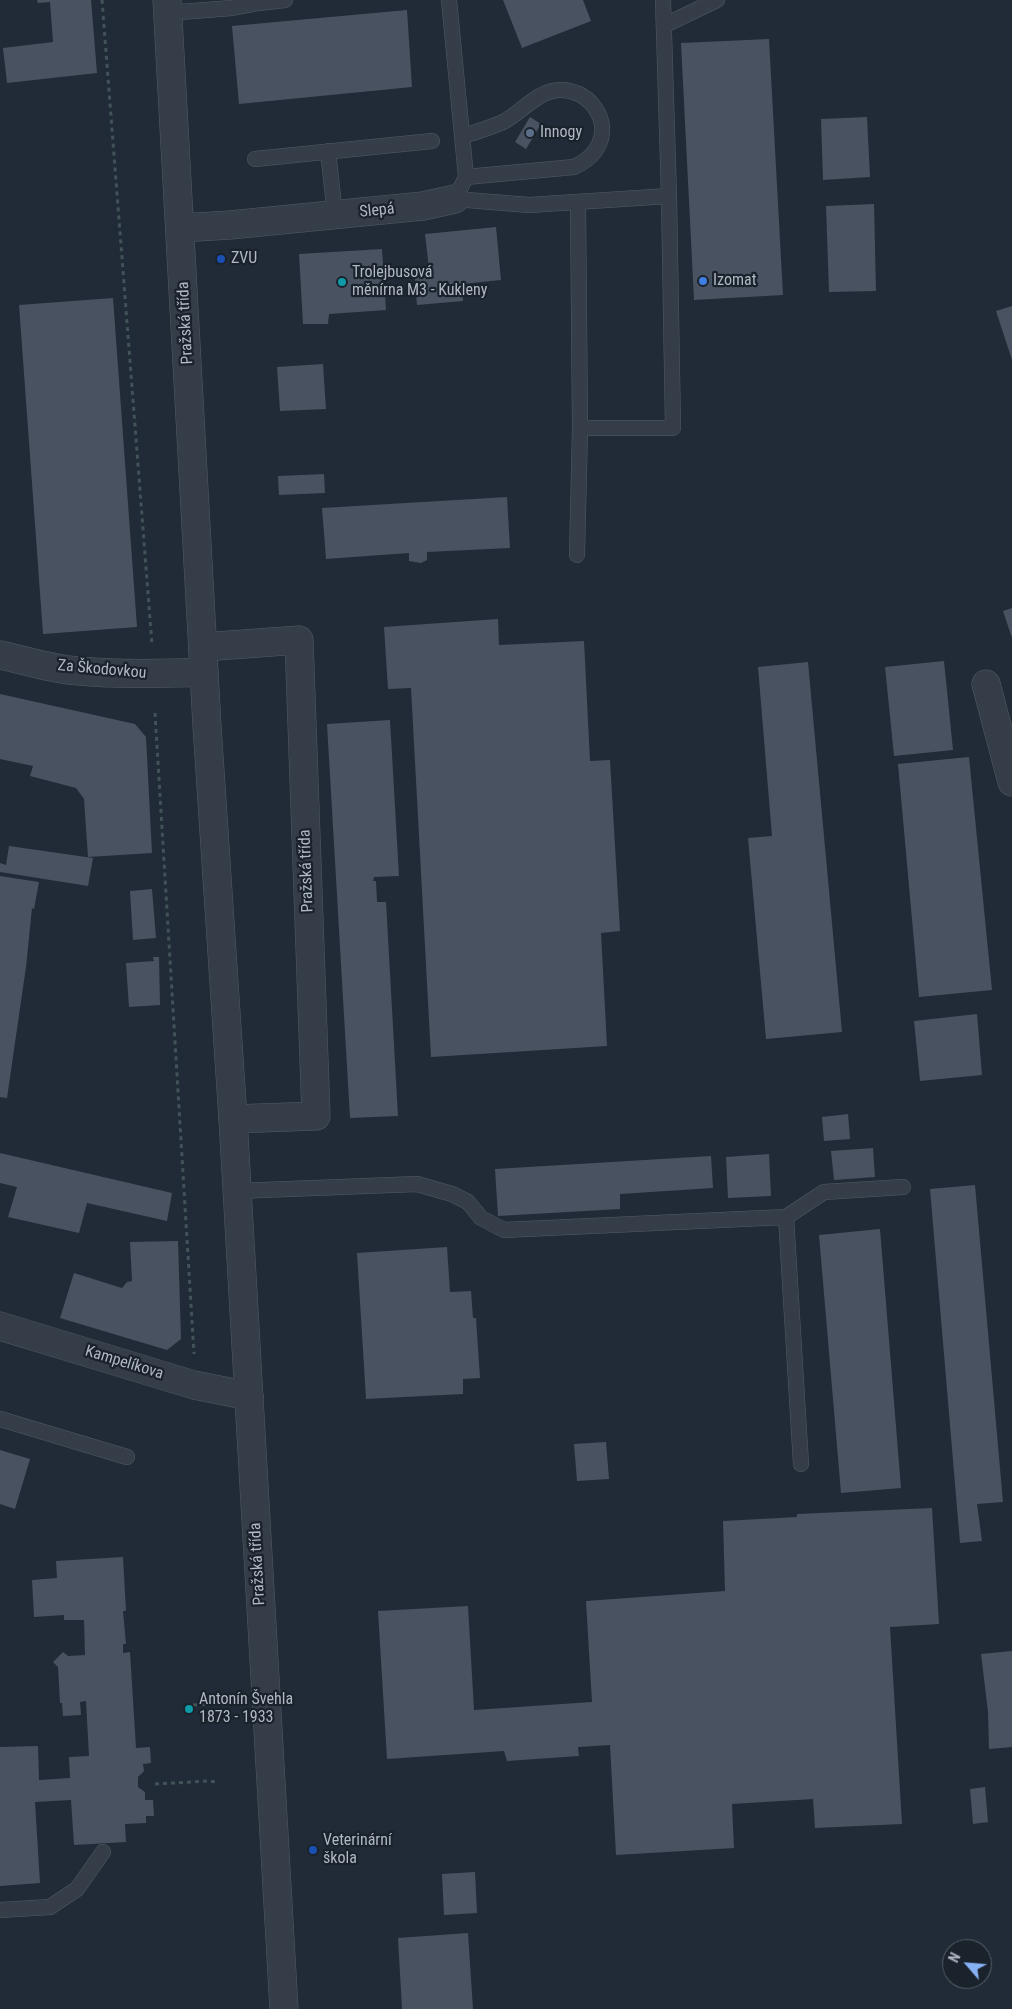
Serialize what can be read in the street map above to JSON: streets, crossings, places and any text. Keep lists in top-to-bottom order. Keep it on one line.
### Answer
{"streets":{"street":["Slepá","Pražská třída","Za Škodovkou","Kampelíkova"]},"crossings":[["Slepá","Pražská třída"],["Pražská třída","Za Škodovkou"],["Pražská třída","Kampelíkova"]],"places":["Innogy","ZVU","Izomat","Trolejbusová měnírna M3 - Kukleny","Antonín Švehla 1873 - 1933","Veterinární škola"],"north":"top left"}
